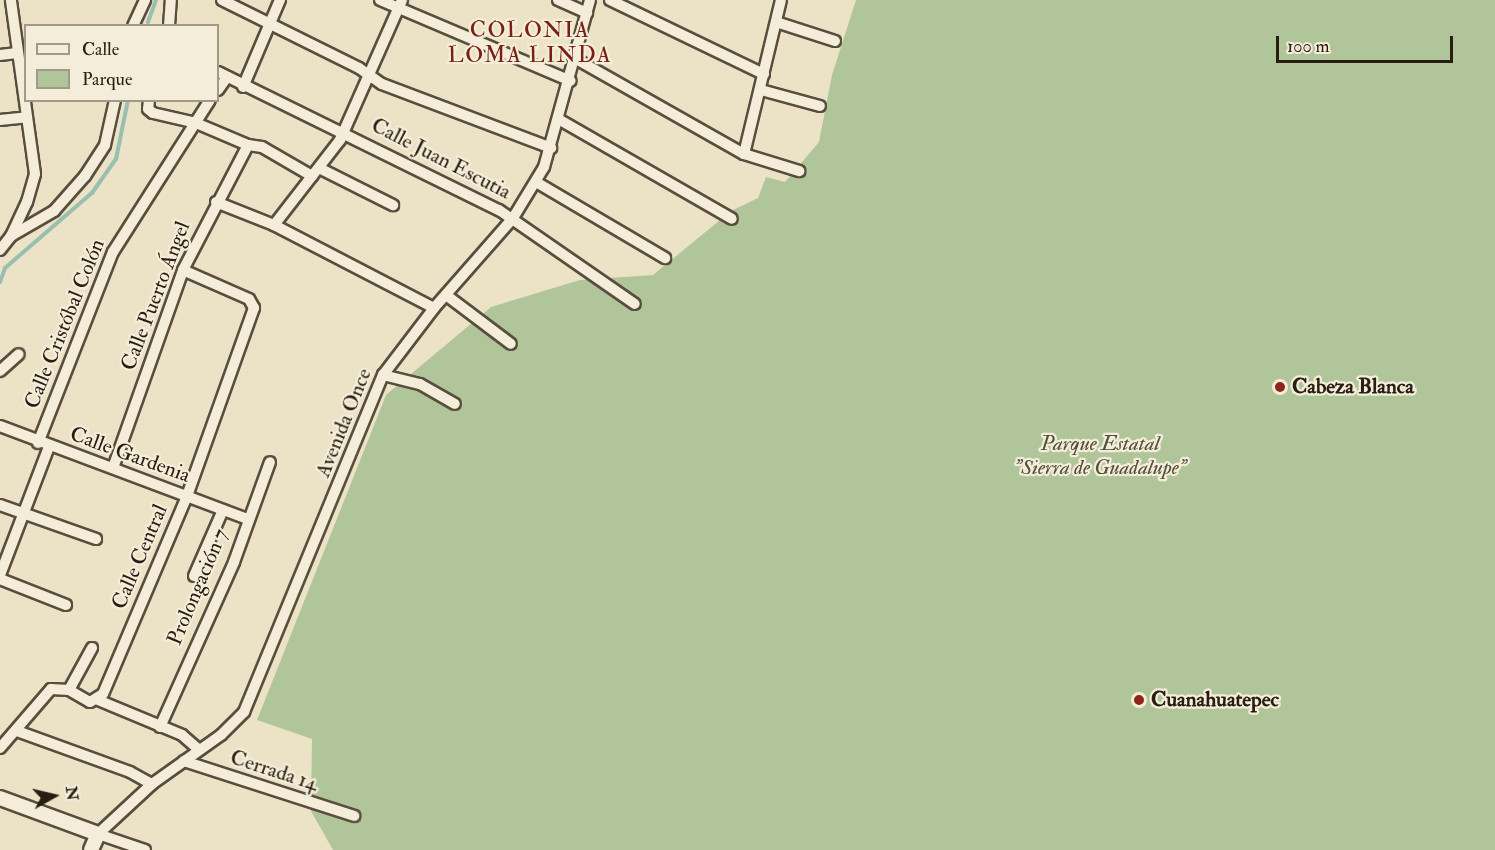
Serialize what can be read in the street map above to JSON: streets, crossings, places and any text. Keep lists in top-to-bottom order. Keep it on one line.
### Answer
{"streets":{"street":["Calle Juan Escutia","Calle Puerto Ángel","Calle Cristóbal Colón","Avenida Once","Calle Gardenia","Calle Central","Prolongación 7","Cerrada 14"]},"crossings":[["Calle Juan Escutia","Avenida Once"],["Calle Puerto Ángel","Calle Gardenia"],["Calle Puerto Ángel","Calle Central"],["Calle Cristóbal Colón","Calle Gardenia"],["Avenida Once","Cerrada 14"],["Calle Gardenia","Calle Central"],["Calle Gardenia","Prolongación 7"]],"districts":["COLONIA LOMA LINDA"],"parks":["Parque Estatal \"Sierra de Guadalupe\""],"places":["Cabeza Blanca","Cuanahuatepec"],"legend":["Calle","Parque"],"scale_bar":"100 m","north":"right"}
